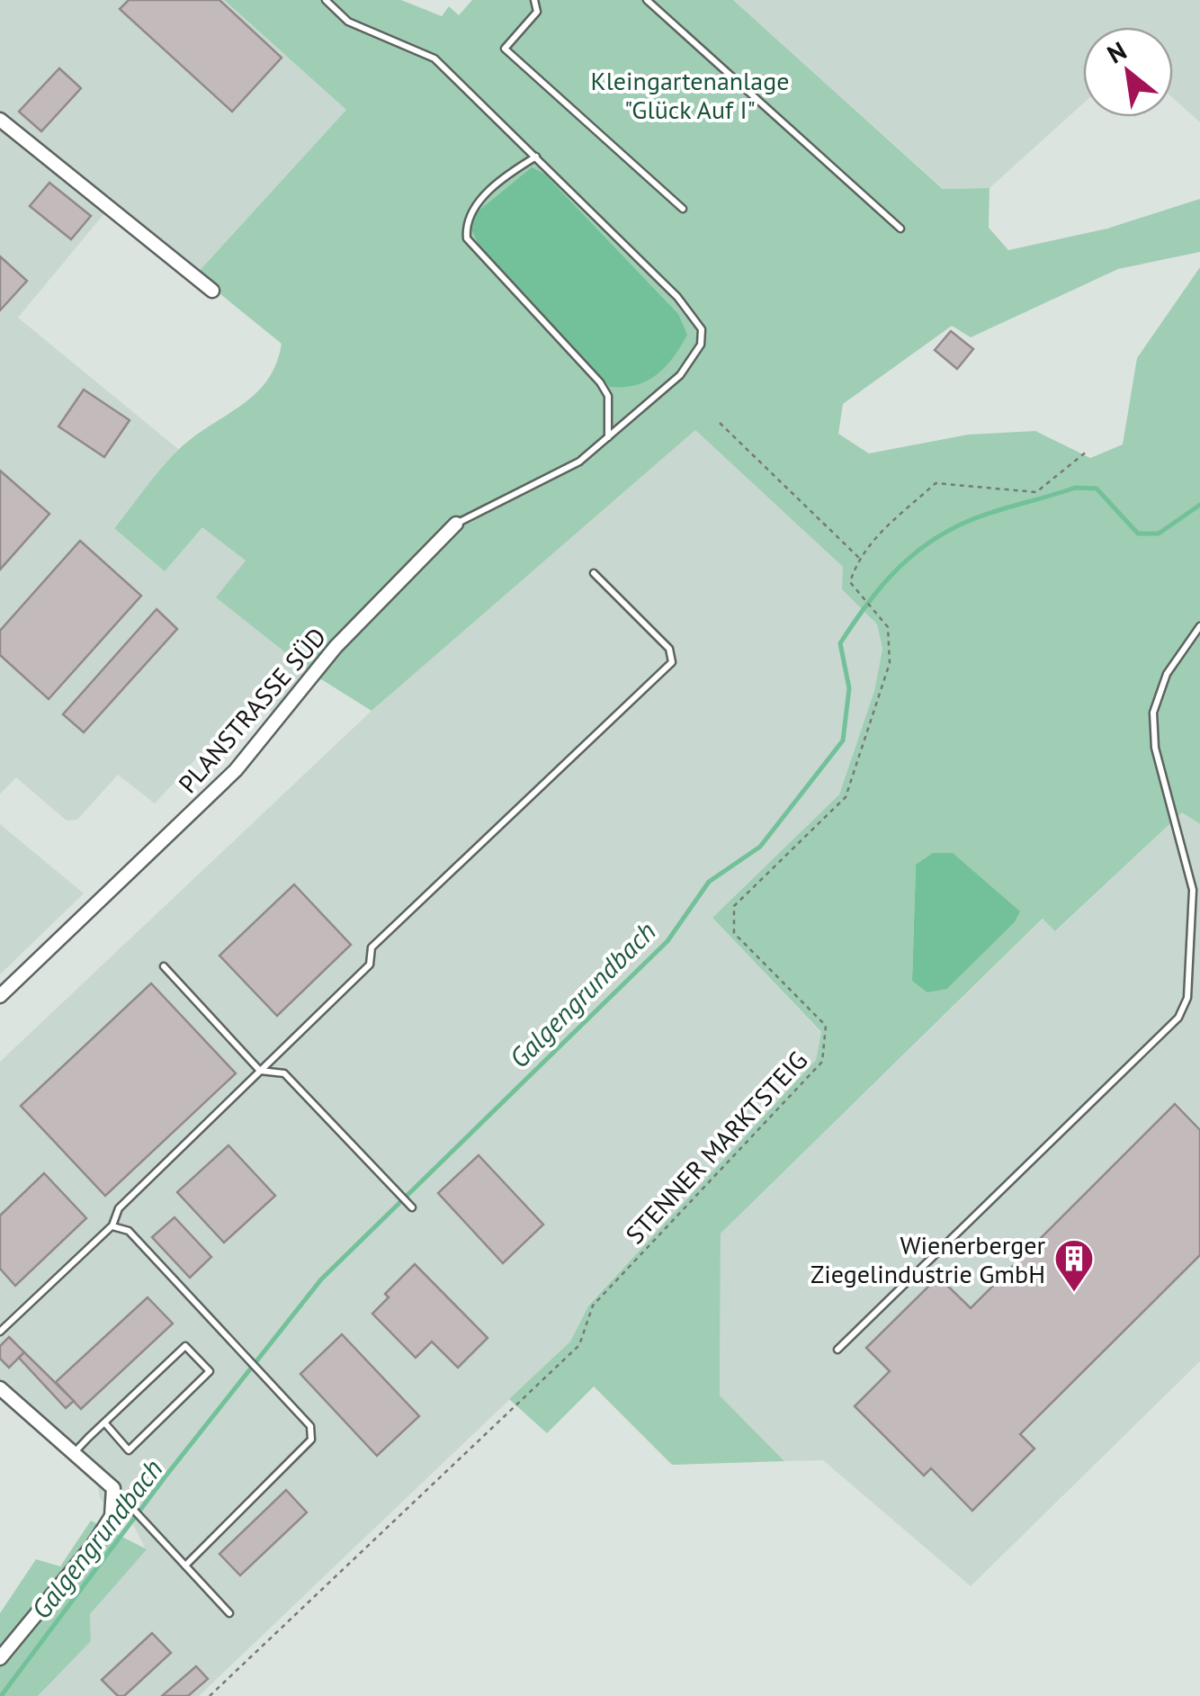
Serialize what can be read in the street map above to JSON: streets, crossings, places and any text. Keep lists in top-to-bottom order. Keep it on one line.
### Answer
{"streets":{"street":["PLANSTRASSE SÜD"],"path":["STENNER MARKTSTEIG"]},"water":["Galgengrundbach"],"parks":["Kleingartenanlage \"Glück Auf I\""],"places":{"building":["Wienerberger Ziegelindustrie GmbH"]},"north":"top left"}
